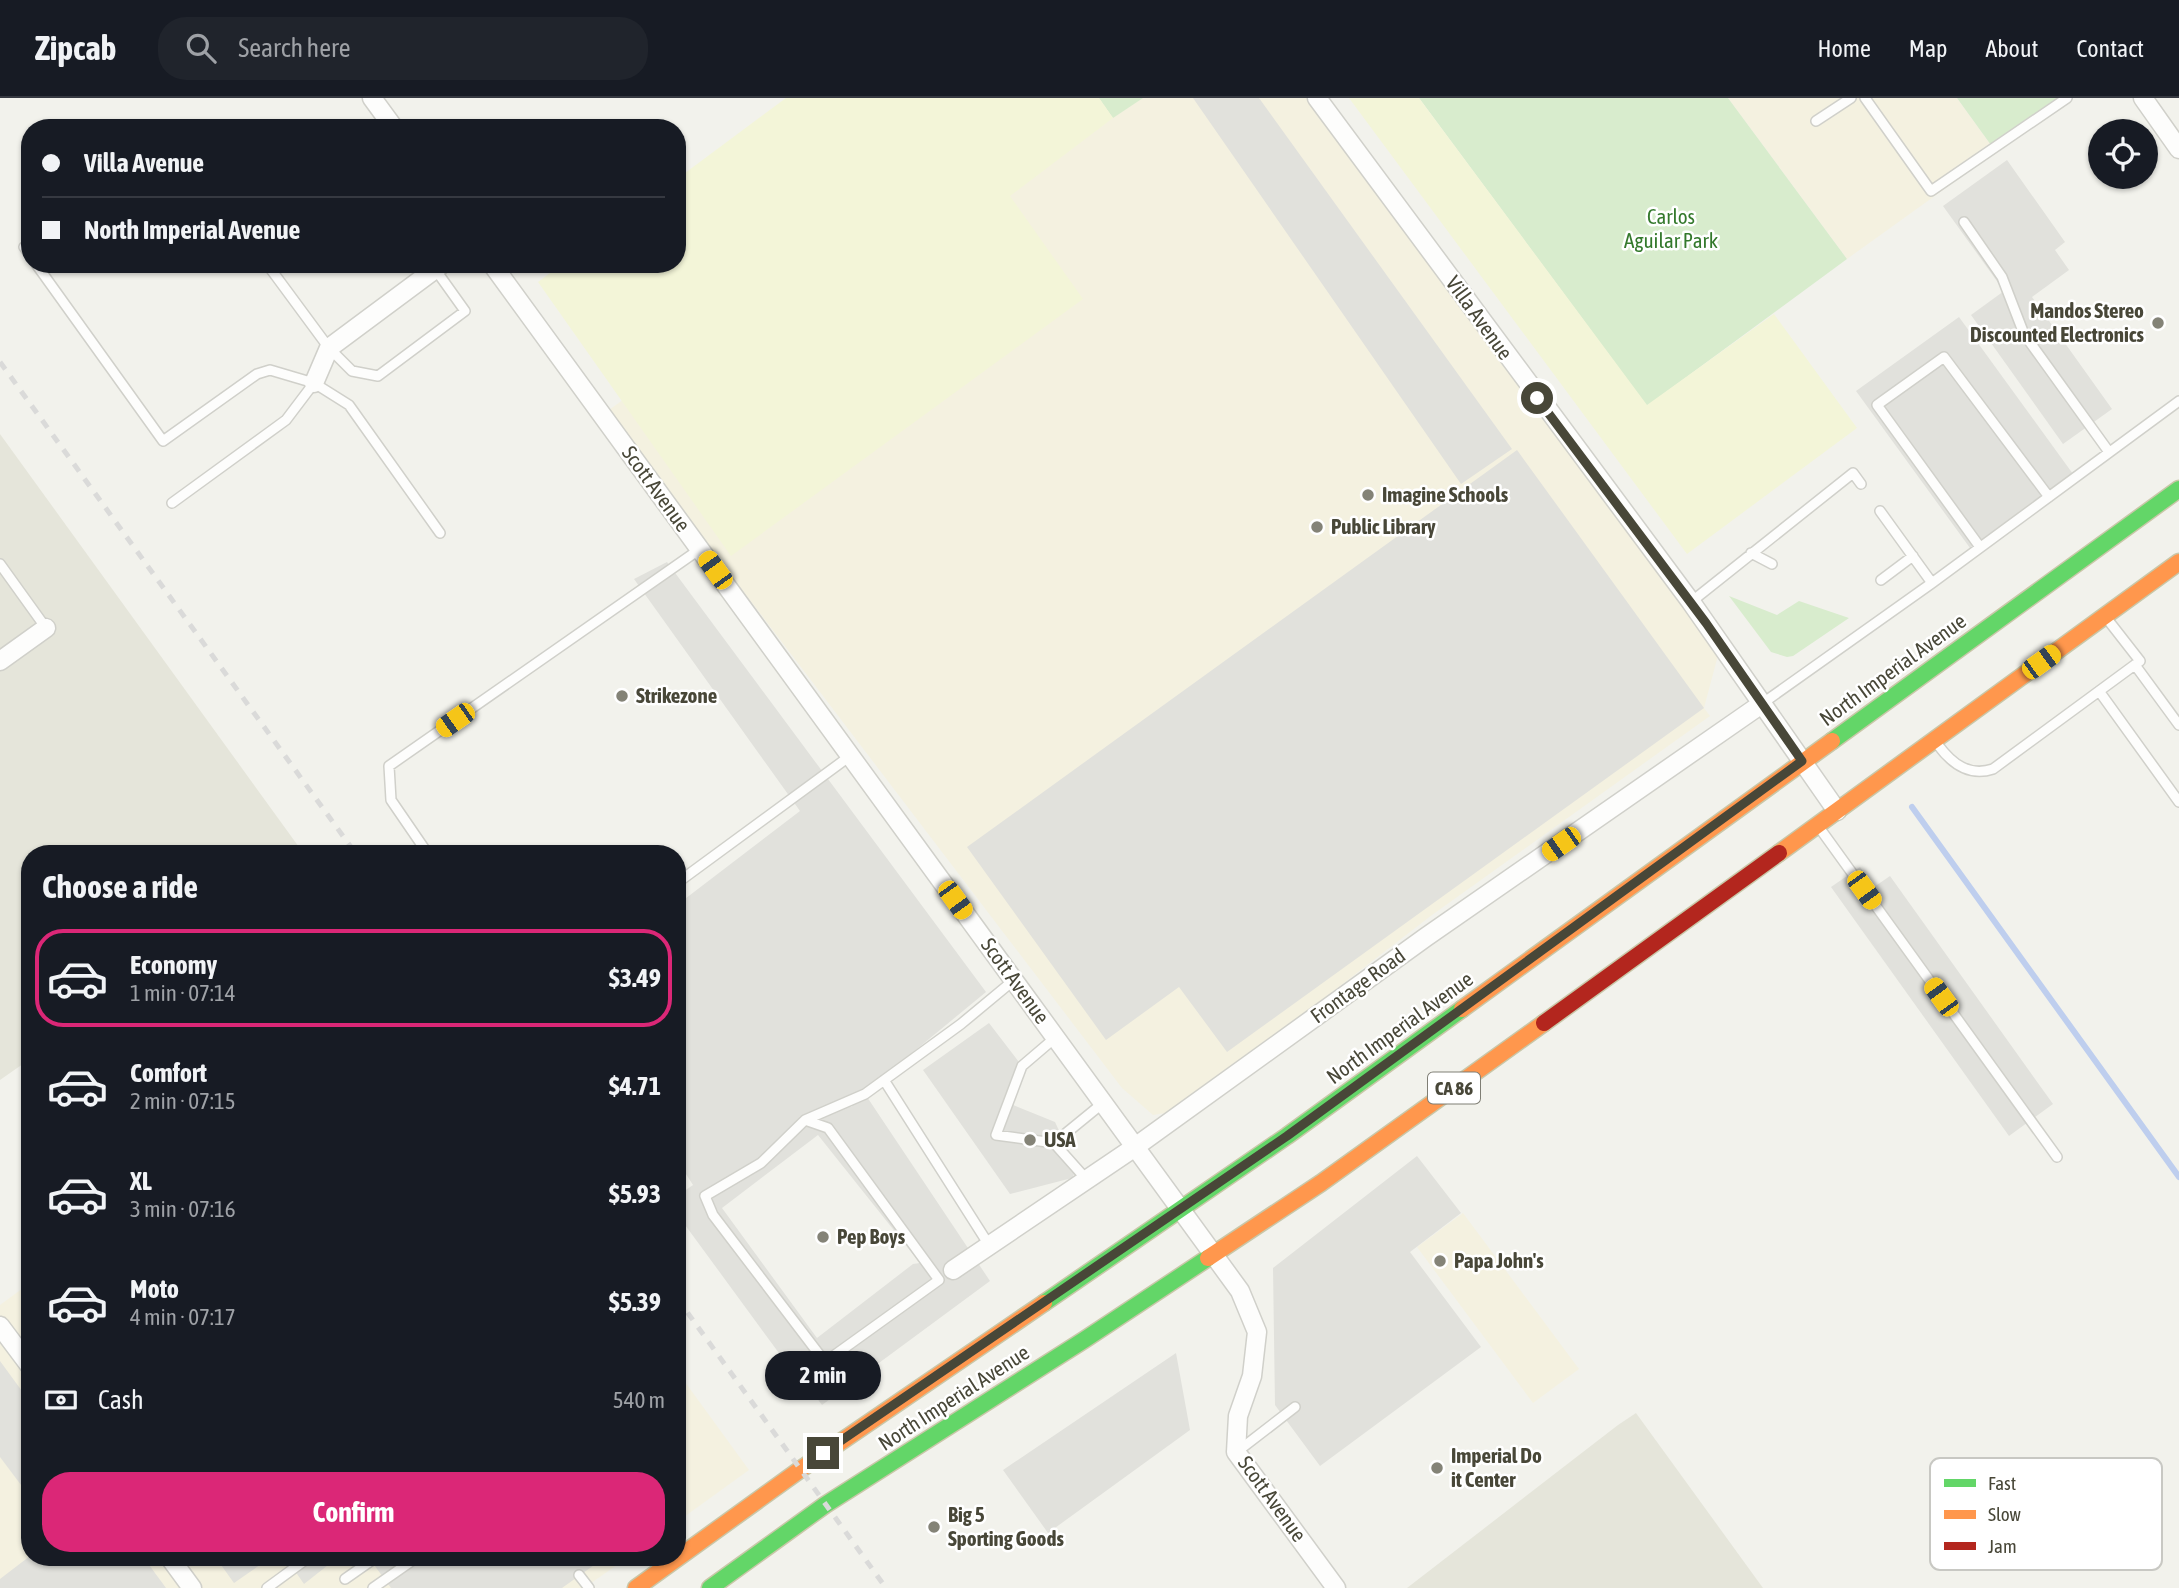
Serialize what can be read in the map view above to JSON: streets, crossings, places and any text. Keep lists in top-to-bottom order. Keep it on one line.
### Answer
{"streets":{"highway":["North Imperial Avenue","CA 86"],"street":["Villa Avenue","Scott Avenue","Frontage Road"]},"crossings":[["Villa Avenue","North Imperial Avenue"],["Villa Avenue","Frontage Road"],["Scott Avenue","North Imperial Avenue"],["Scott Avenue","Frontage Road"]],"parks":["Carlos Aguilar Park"],"places":["Mandos Stereo Discounted Electronics","Imagine Schools","Public Library","Strikezone","USA","Pep Boys","Papa John's","Imperial Do it Center","Big 5 Sporting Goods"],"legend":["Fast","Slow","Jam"],"page":{"header":"Zipcab","search":"Search here","nav":["Home","Map","About","Contact"],"banner":["Villa Avenue","North Imperial Avenue"],"heading":"Choose a ride","list":[{"name":"Economy","note":"1 min · 07:14","value":"$3.49"},{"name":"Comfort","note":"2 min · 07:15","value":"$4.71"},{"name":"XL","note":"3 min · 07:16","value":"$5.93"},{"name":"Moto","note":"4 min · 07:17","value":"$5.39"}],"bubble":"2 min","pay":["Cash","540 m"],"buttons":"Confirm"}}
